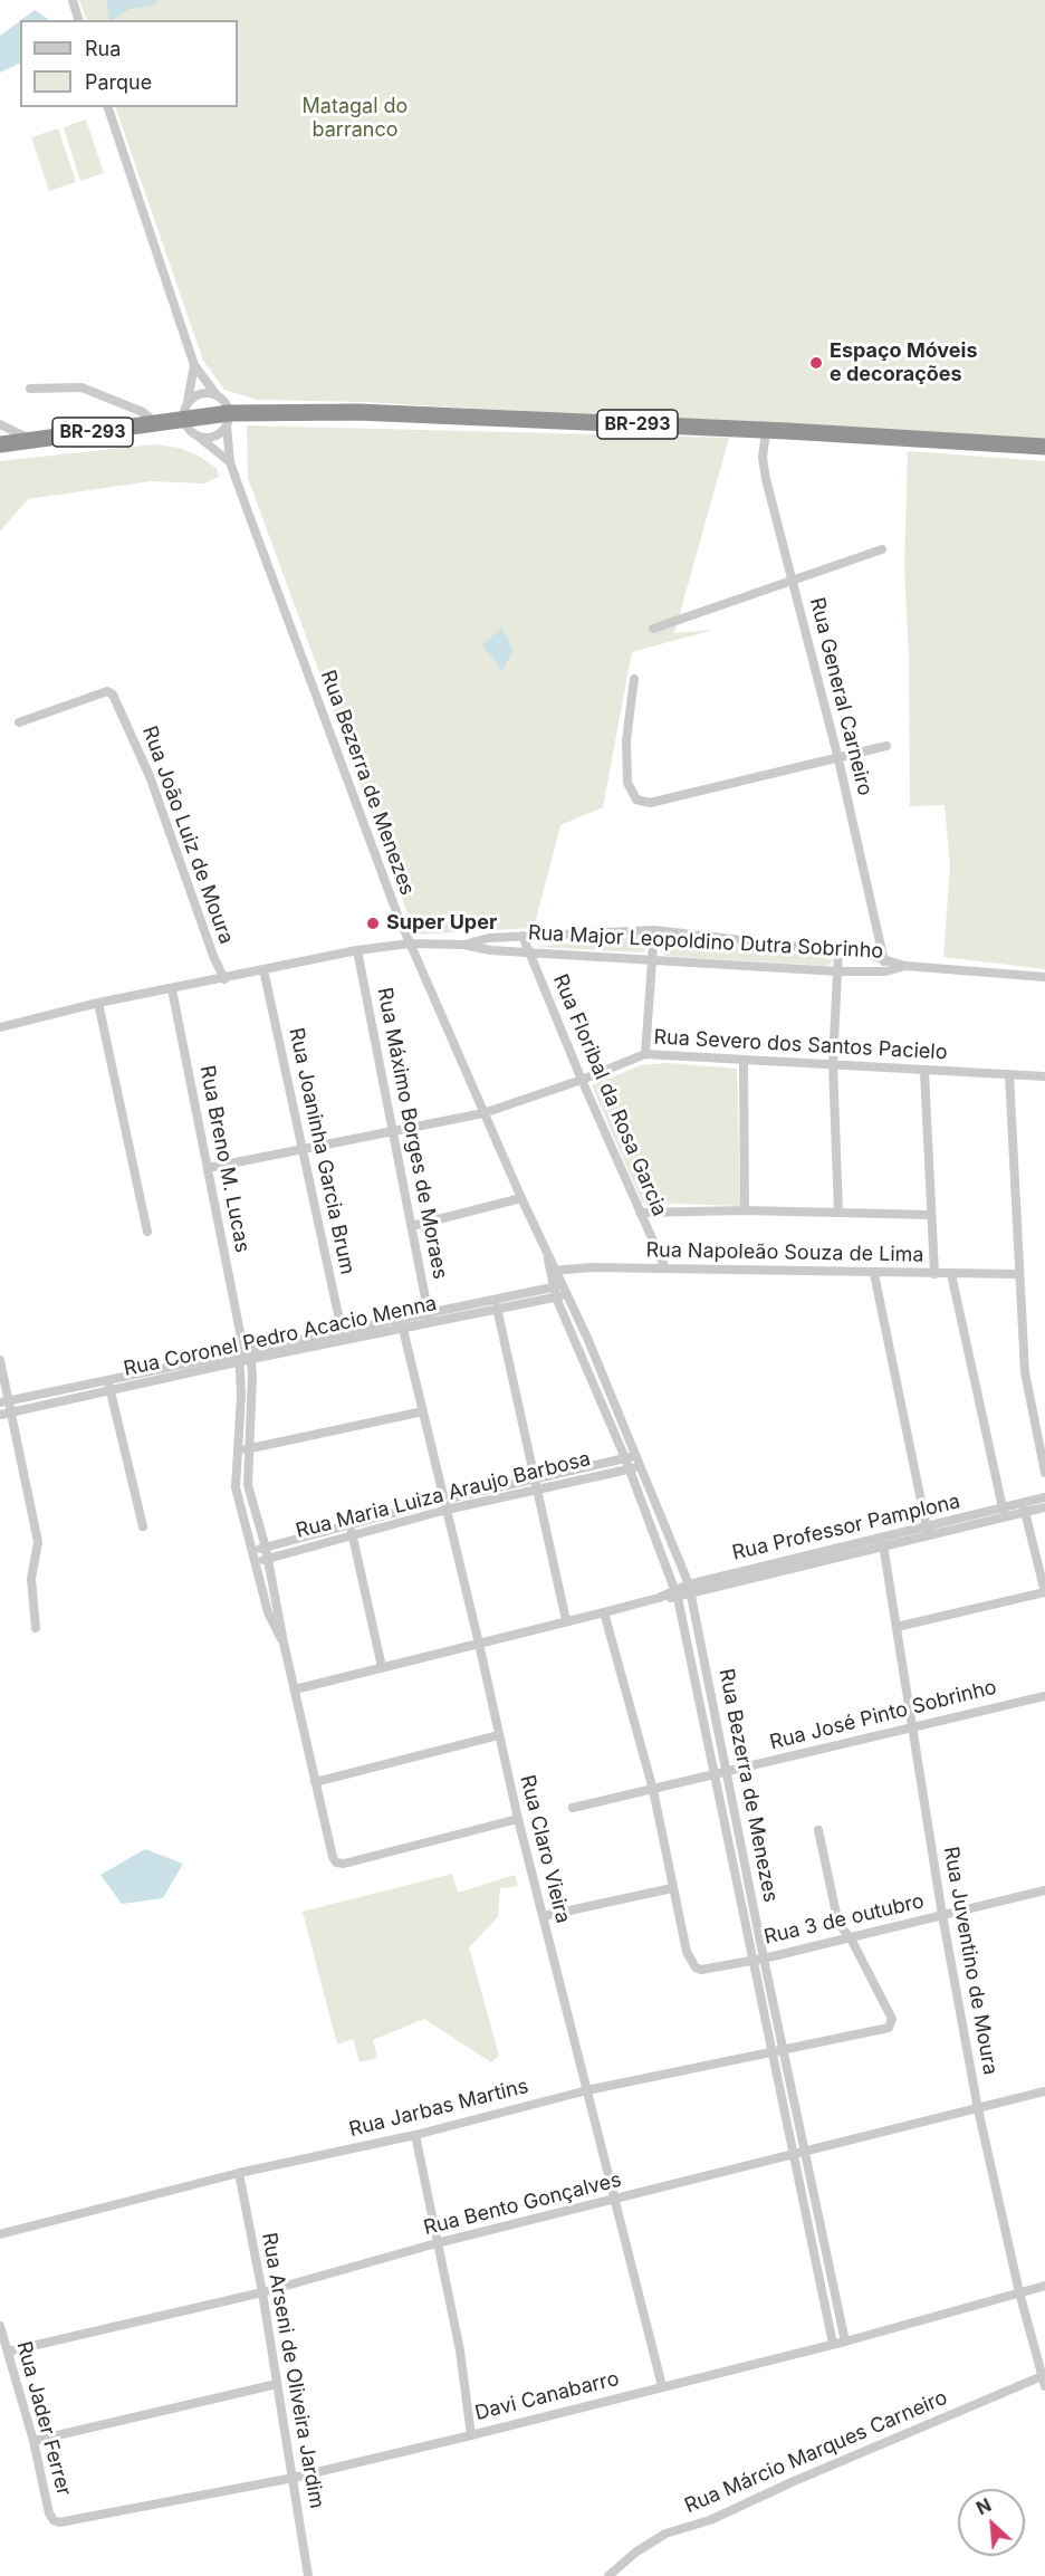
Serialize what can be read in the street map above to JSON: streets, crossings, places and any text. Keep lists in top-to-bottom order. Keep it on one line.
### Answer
{"streets":{"highway":["BR-293"],"street":["Rua General Carneiro","Rua Bezerra de Menezes","Rua João Luiz de Moura","Rua Major Leopoldino Dutra Sobrinho","Rua Severo dos Santos Pacielo","Rua Floribal da Rosa Garcia","Rua Máximo Borges de Moraes","Rua Joaninha Garcia Brum","Rua Breno M. Lucas","Rua Napoleão Souza de Lima","Rua Coronel Pedro Acacio Menna","Rua Maria Luiza Araujo Barbosa","Rua Professor Pamplona","Rua José Pinto Sobrinho","Rua Claro Vieira","Rua 3 de outubro","Rua Juventino de Moura","Rua Jarbas Martins","Rua Bento Gonçalves","Rua Arseni de Oliveira Jardim","Davi Canabarro","Rua Jader Ferrer","Rua Márcio Marques Carneiro"]},"crossings":[["BR-293","Rua General Carneiro"],["BR-293","Rua Bezerra de Menezes"],["Rua General Carneiro","Rua Major Leopoldino Dutra Sobrinho"],["Rua Bezerra de Menezes","Rua Major Leopoldino Dutra Sobrinho"],["Rua Bezerra de Menezes","Rua Severo dos Santos Pacielo"],["Rua Bezerra de Menezes","Rua Napoleão Souza de Lima"],["Rua Bezerra de Menezes","Rua Coronel Pedro Acacio Menna"],["Rua Bezerra de Menezes","Rua Maria Luiza Araujo Barbosa"],["Rua Bezerra de Menezes","Rua Professor Pamplona"],["Rua Bezerra de Menezes","Rua José Pinto Sobrinho"],["Rua Bezerra de Menezes","Rua 3 de outubro"],["Rua Bezerra de Menezes","Rua Jarbas Martins"],["Rua Bezerra de Menezes","Rua Bento Gonçalves"],["Rua Bezerra de Menezes","Davi Canabarro"],["Rua João Luiz de Moura","Rua Major Leopoldino Dutra Sobrinho"],["Rua Major Leopoldino Dutra Sobrinho","Rua Floribal da Rosa Garcia"],["Rua Major Leopoldino Dutra Sobrinho","Rua Máximo Borges de Moraes"],["Rua Major Leopoldino Dutra Sobrinho","Rua Joaninha Garcia Brum"],["Rua Major Leopoldino Dutra Sobrinho","Rua Breno M. Lucas"],["Rua Severo dos Santos Pacielo","Rua Floribal da Rosa Garcia"],["Rua Severo dos Santos Pacielo","Rua Máximo Borges de Moraes"],["Rua Severo dos Santos Pacielo","Rua Joaninha Garcia Brum"],["Rua Severo dos Santos Pacielo","Rua Breno M. Lucas"],["Rua Floribal da Rosa Garcia","Rua Napoleão Souza de Lima"],["Rua Máximo Borges de Moraes","Rua Coronel Pedro Acacio Menna"],["Rua Joaninha Garcia Brum","Rua Coronel Pedro Acacio Menna"],["Rua Breno M. Lucas","Rua Coronel Pedro Acacio Menna"],["Rua Breno M. Lucas","Rua Maria Luiza Araujo Barbosa"],["Rua Coronel Pedro Acacio Menna","Rua Claro Vieira"],["Rua Maria Luiza Araujo Barbosa","Rua Claro Vieira"],["Rua Professor Pamplona","Rua Claro Vieira"],["Rua Professor Pamplona","Rua Juventino de Moura"],["Rua José Pinto Sobrinho","Rua Juventino de Moura"],["Rua Claro Vieira","Rua Jarbas Martins"],["Rua Claro Vieira","Rua Bento Gonçalves"],["Rua Claro Vieira","Davi Canabarro"],["Rua 3 de outubro","Rua Juventino de Moura"],["Rua 3 de outubro","Rua Jarbas Martins"],["Rua Juventino de Moura","Rua Bento Gonçalves"],["Rua Juventino de Moura","Davi Canabarro"],["Rua Juventino de Moura","Rua Márcio Marques Carneiro"],["Rua Jarbas Martins","Rua Arseni de Oliveira Jardim"],["Rua Bento Gonçalves","Rua Arseni de Oliveira Jardim"],["Rua Bento Gonçalves","Rua Jader Ferrer"],["Rua Arseni de Oliveira Jardim","Davi Canabarro"],["Davi Canabarro","Rua Jader Ferrer"]],"parks":["Matagal do barranco"],"places":["Espaço Móveis e decorações","Super Uper"],"legend":["Rua","Parque"],"north":"top left"}
